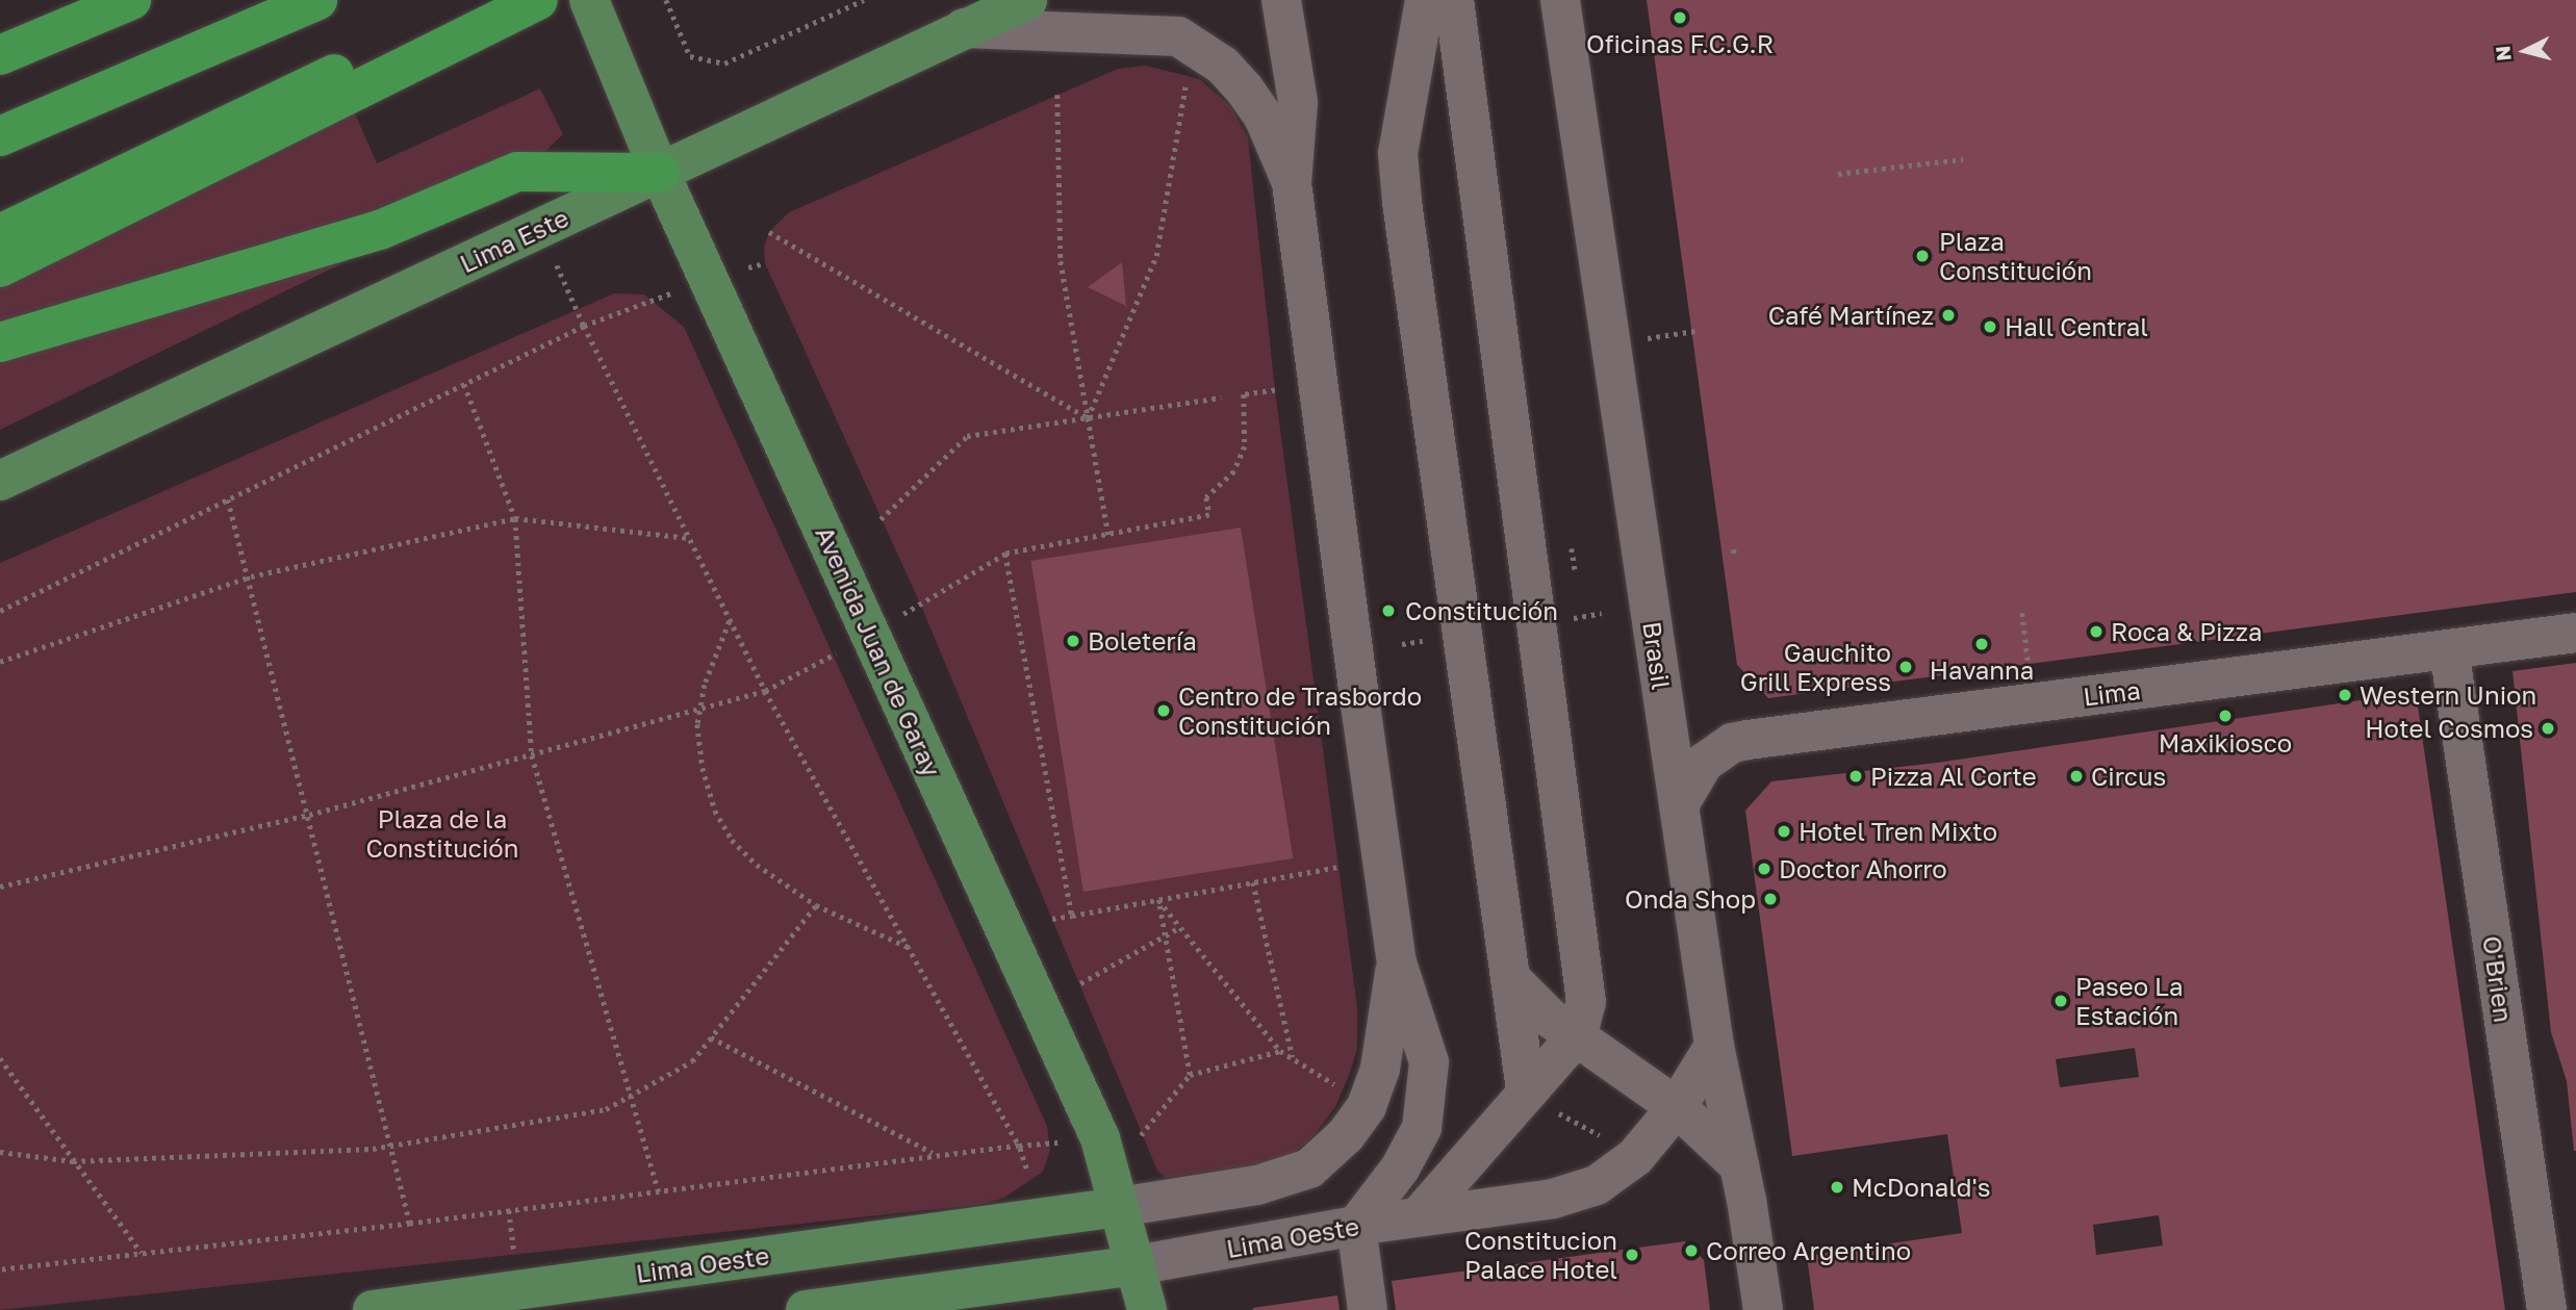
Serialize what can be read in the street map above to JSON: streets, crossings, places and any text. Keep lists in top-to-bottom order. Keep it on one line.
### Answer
{"streets":{"main road":["Lima Este","Avenida Juan de Garay","Lima Oeste"],"street":["Brasil","Lima","O'Brien"]},"crossings":[["Lima Este","Avenida Juan de Garay"],["Avenida Juan de Garay","Lima Oeste"],["Brasil","Lima"],["Brasil","Lima Oeste"],["Lima","O'Brien"]],"parks":["Plaza de la Constitución"],"places":["Oficinas F.C.G.R","Plaza Constitución","Café Martínez","Hall Central","Constitución","Roca & Pizza","Boletería","Havanna","Gauchito Grill Express","Western Union","Centro de Trasbordo Constitución","Maxikiosco","Hotel Cosmos","Pizza Al Corte","Circus","Hotel Tren Mixto","Doctor Ahorro","Onda Shop","Paseo La Estación","McDonald's","Correo Argentino","Constitucion Palace Hotel"],"north":"left"}
